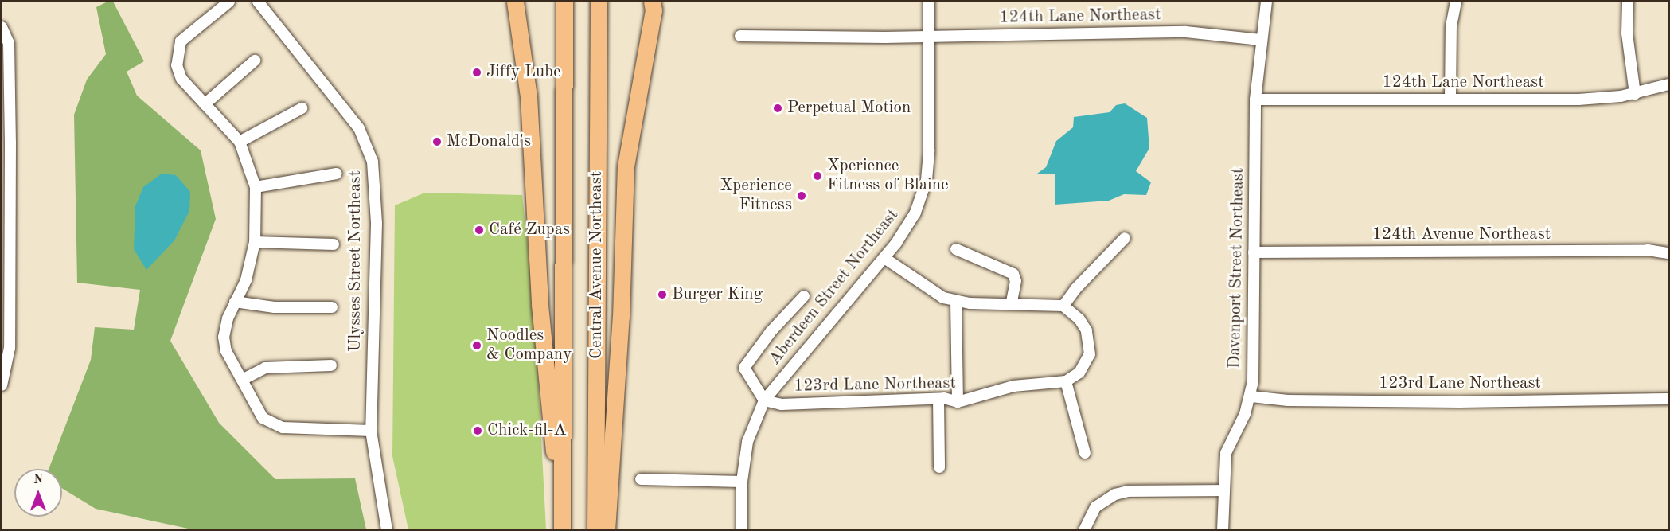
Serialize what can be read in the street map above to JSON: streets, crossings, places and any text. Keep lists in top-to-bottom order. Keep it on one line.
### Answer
{"streets":{"highway":["Central Avenue Northeast"],"street":["124th Lane Northeast","124th Avenue Northeast","Ulysses Street Northeast","Davenport Street Northeast","Aberdeen Street Northeast","123rd Lane Northeast"]},"crossings":[["124th Lane Northeast","Davenport Street Northeast"],["124th Lane Northeast","Aberdeen Street Northeast"],["124th Avenue Northeast","Davenport Street Northeast"],["Davenport Street Northeast","123rd Lane Northeast"],["Aberdeen Street Northeast","123rd Lane Northeast"]],"places":["Jiffy Lube","Perpetual Motion","McDonald's","Xperience Fitness of Blaine","Xperience Fitness","Café Zupas","Burger King","Noodles & Company","Chick-fil-A"],"north":"top"}
